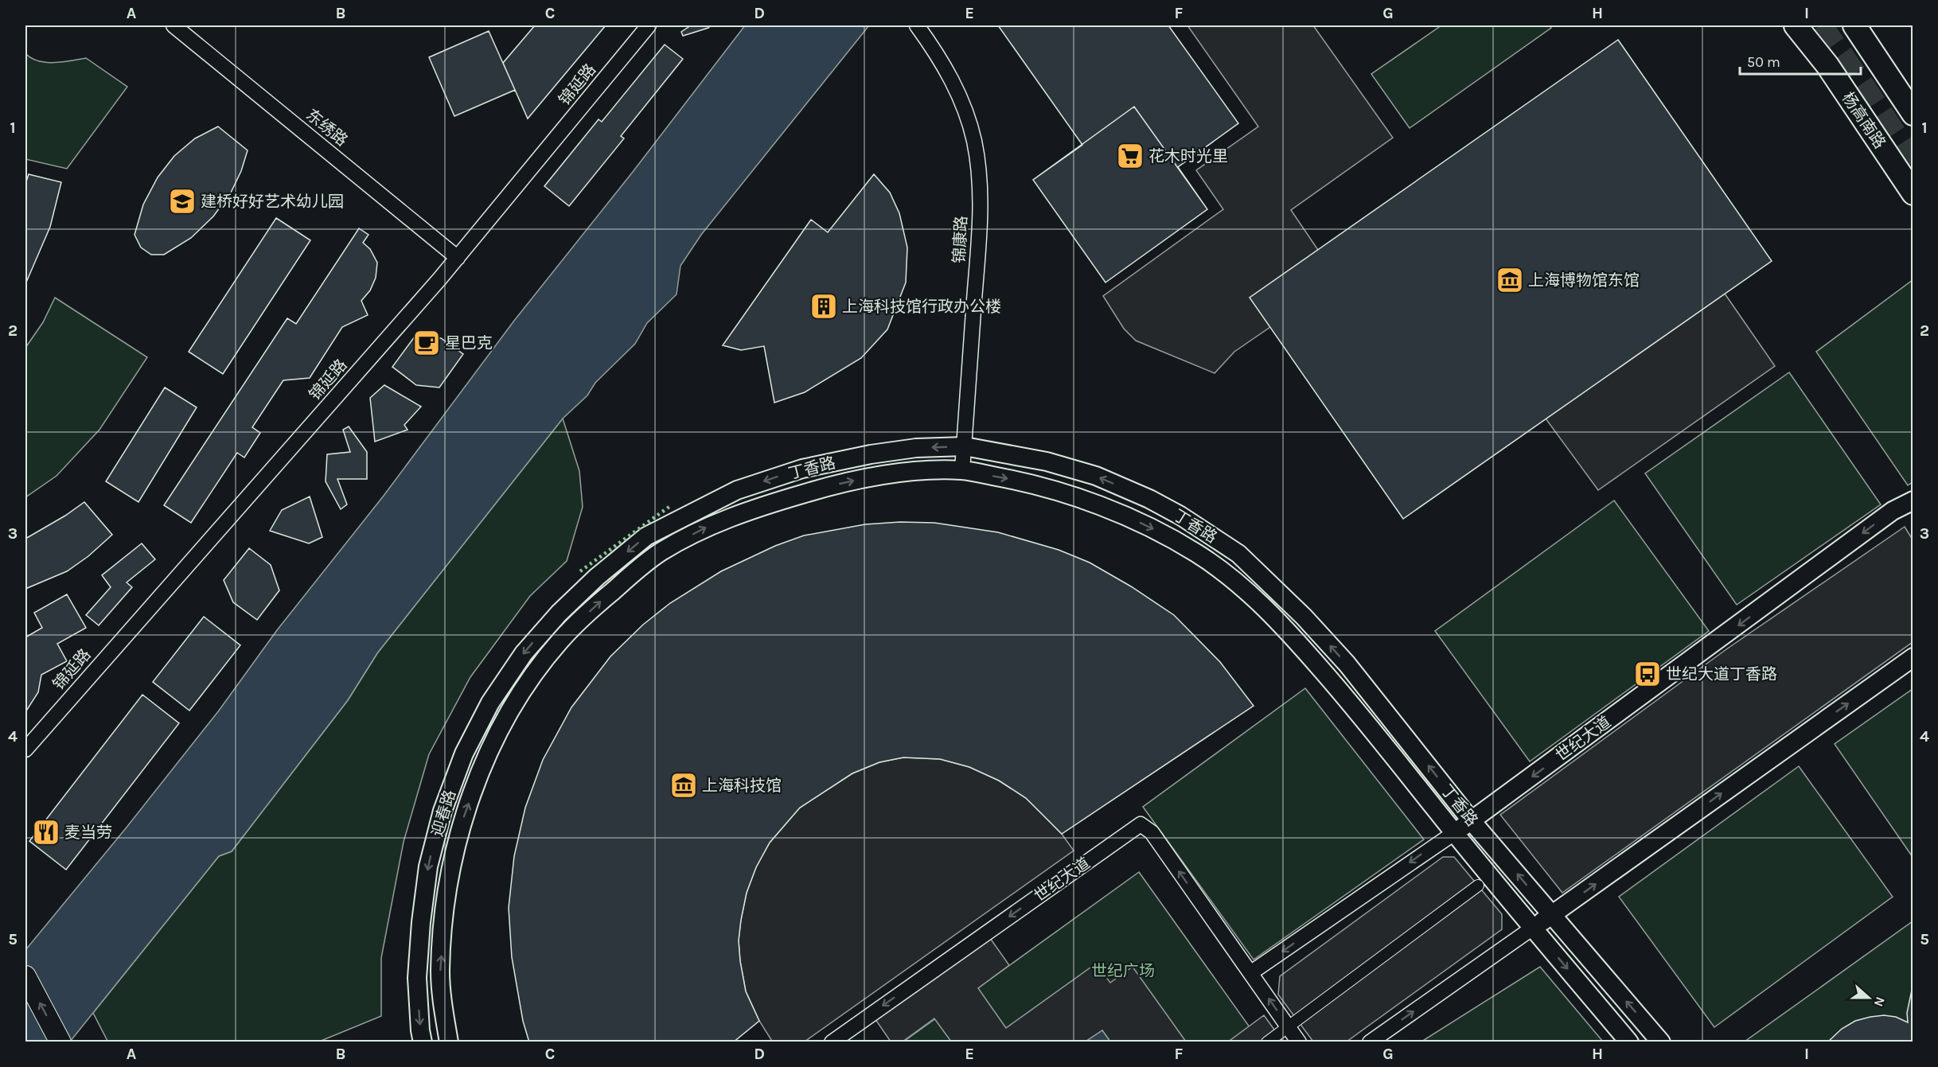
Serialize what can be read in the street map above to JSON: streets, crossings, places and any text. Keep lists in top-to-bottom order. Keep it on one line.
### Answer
{"streets":{"main road":["杨高南路"],"street":["锦延路","东绣路","锦康路","丁香路","世纪大道","迎春路"]},"crossings":[["锦延路","东绣路"],["锦康路","丁香路"],["丁香路","世纪大道"],["丁香路","迎春路"]],"parks":["世纪广场"],"places":{"supermarket":["花木时光里"],"school or university":["建桥好好艺术幼儿园"],"museum":["上海博物馆东馆","上海科技馆"],"building":["上海科技馆行政办公楼"],"cafe":["星巴克"],"bus stop":["世纪大道丁香路"],"restaurant":["麦当劳"]},"scale_bar":"50 m","north":"right","grid":{"columns":["A","B","C","D","E","F","G","H","I"],"rows":["1","2","3","4","5"]}}
